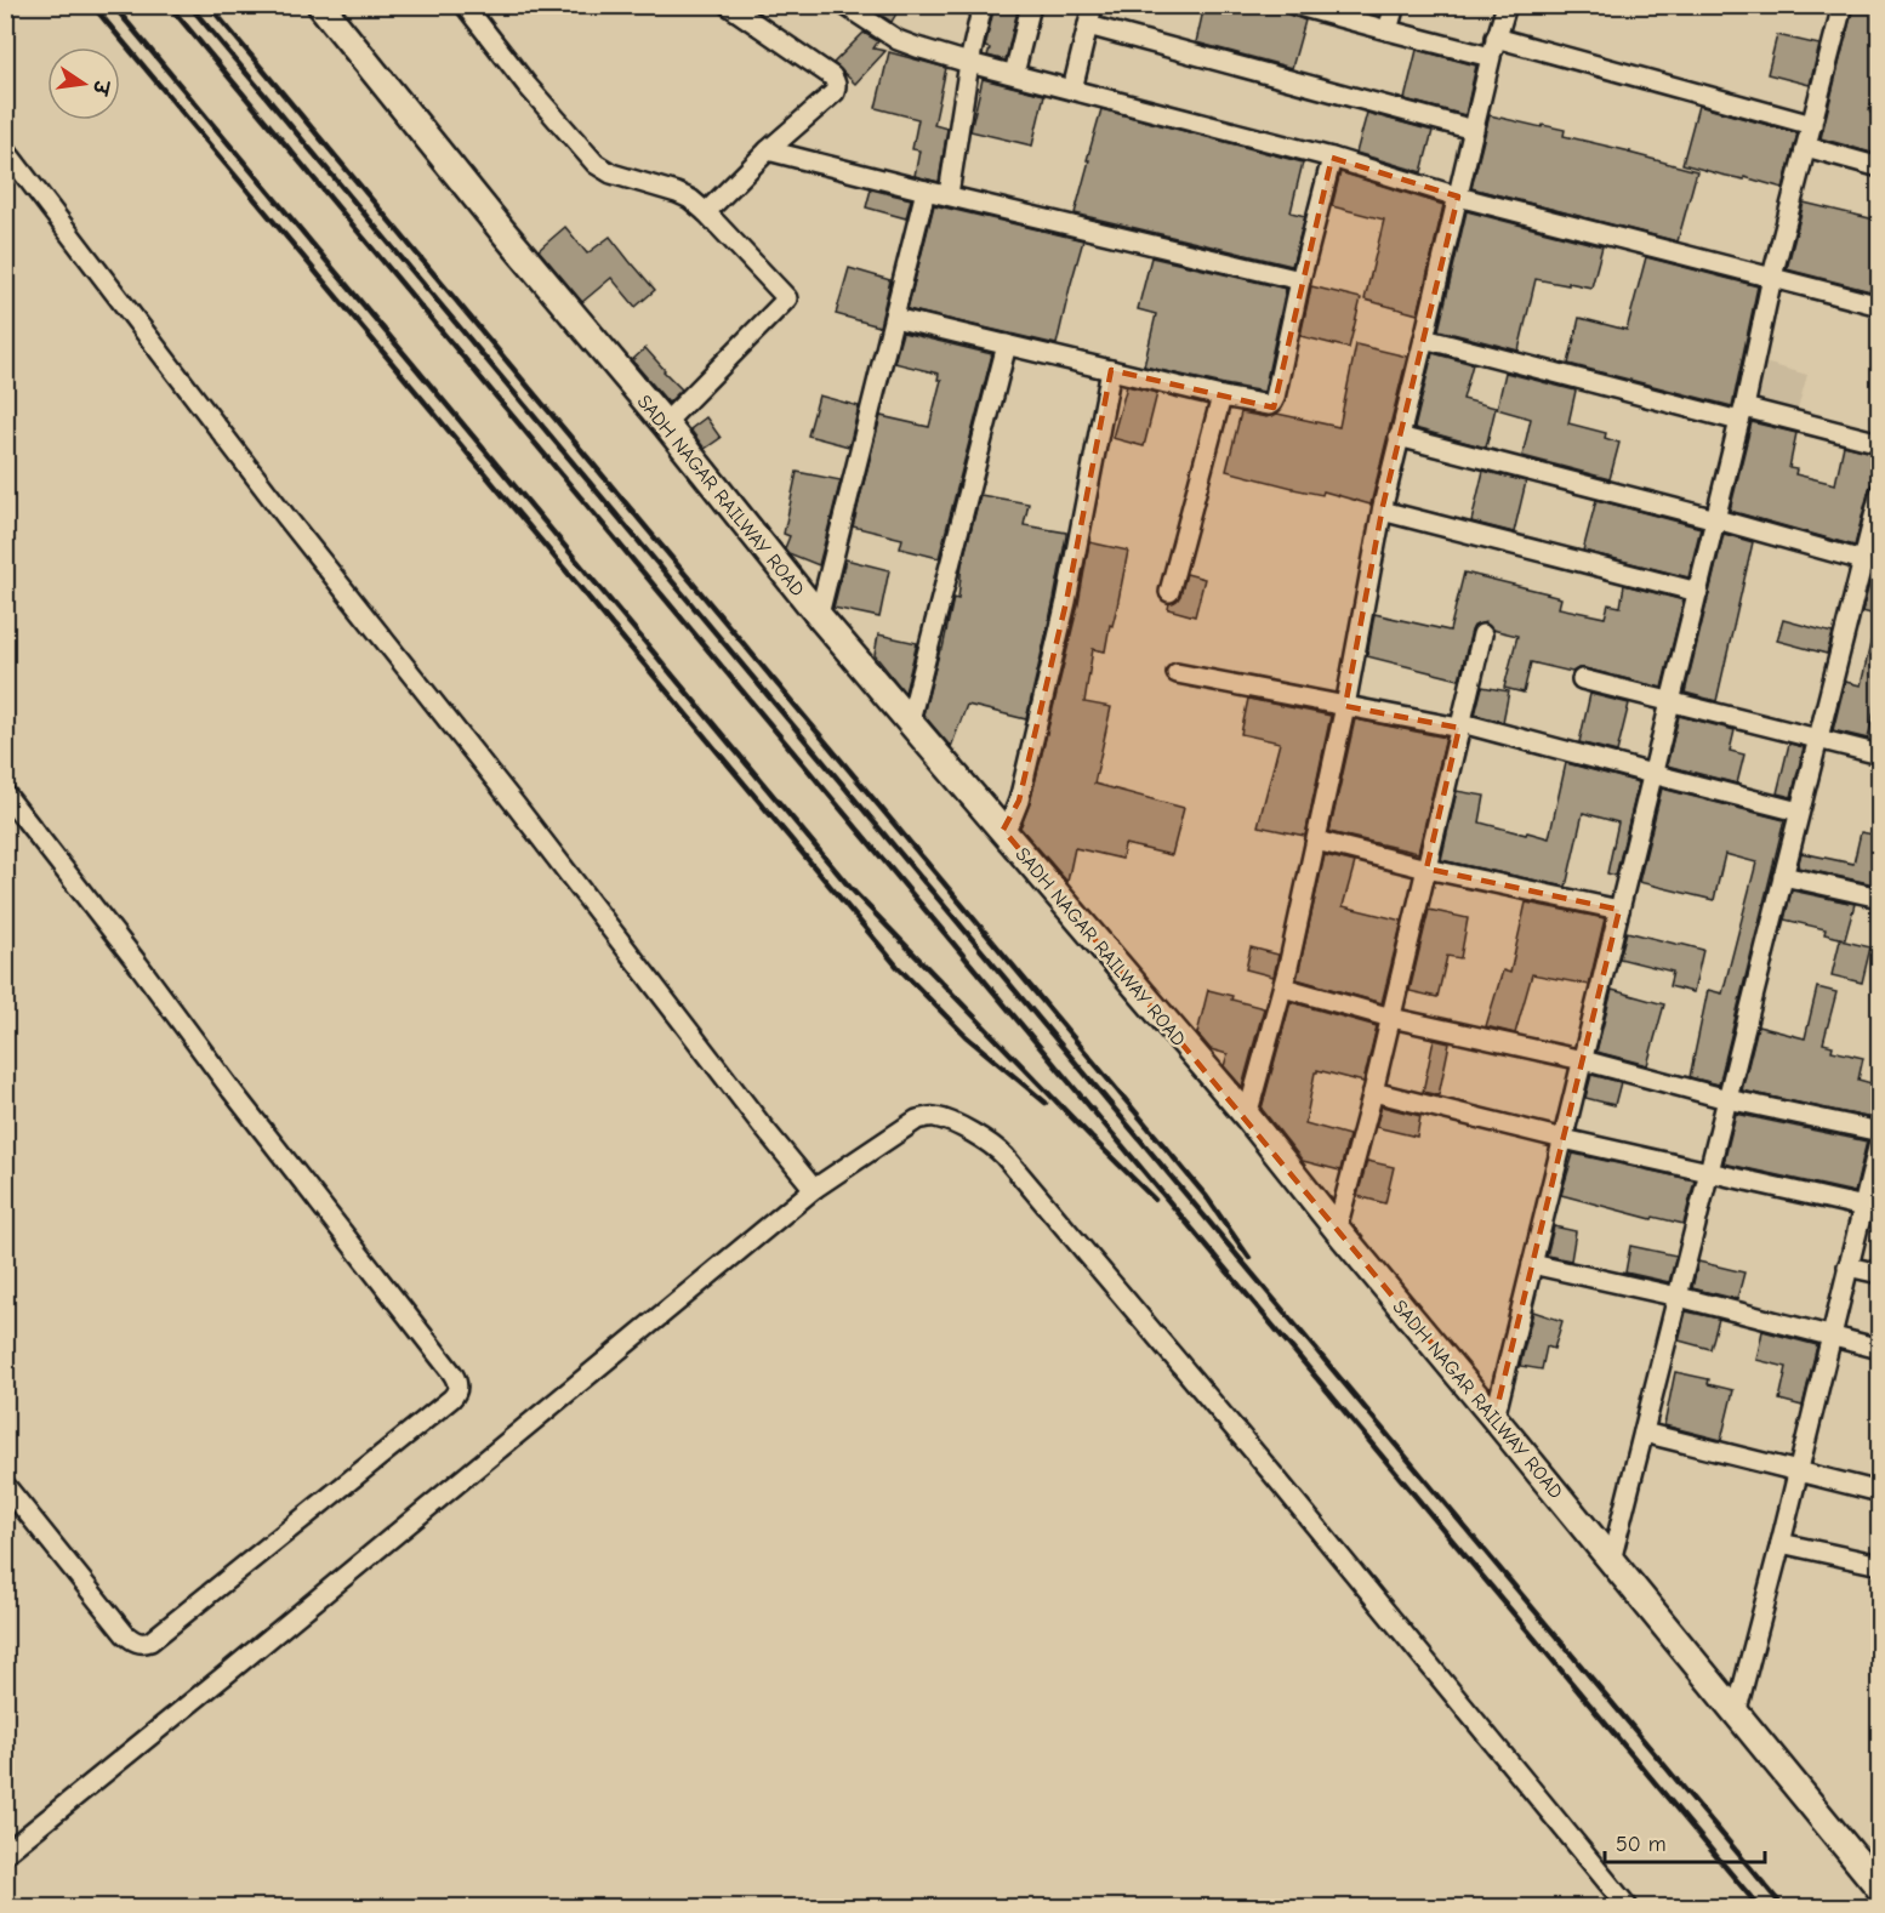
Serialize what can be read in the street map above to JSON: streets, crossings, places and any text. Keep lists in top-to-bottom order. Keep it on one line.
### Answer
{"streets":{"street":["SADH NAGAR RAILWAY ROAD"]},"scale_bar":"50 m","north":"right"}
